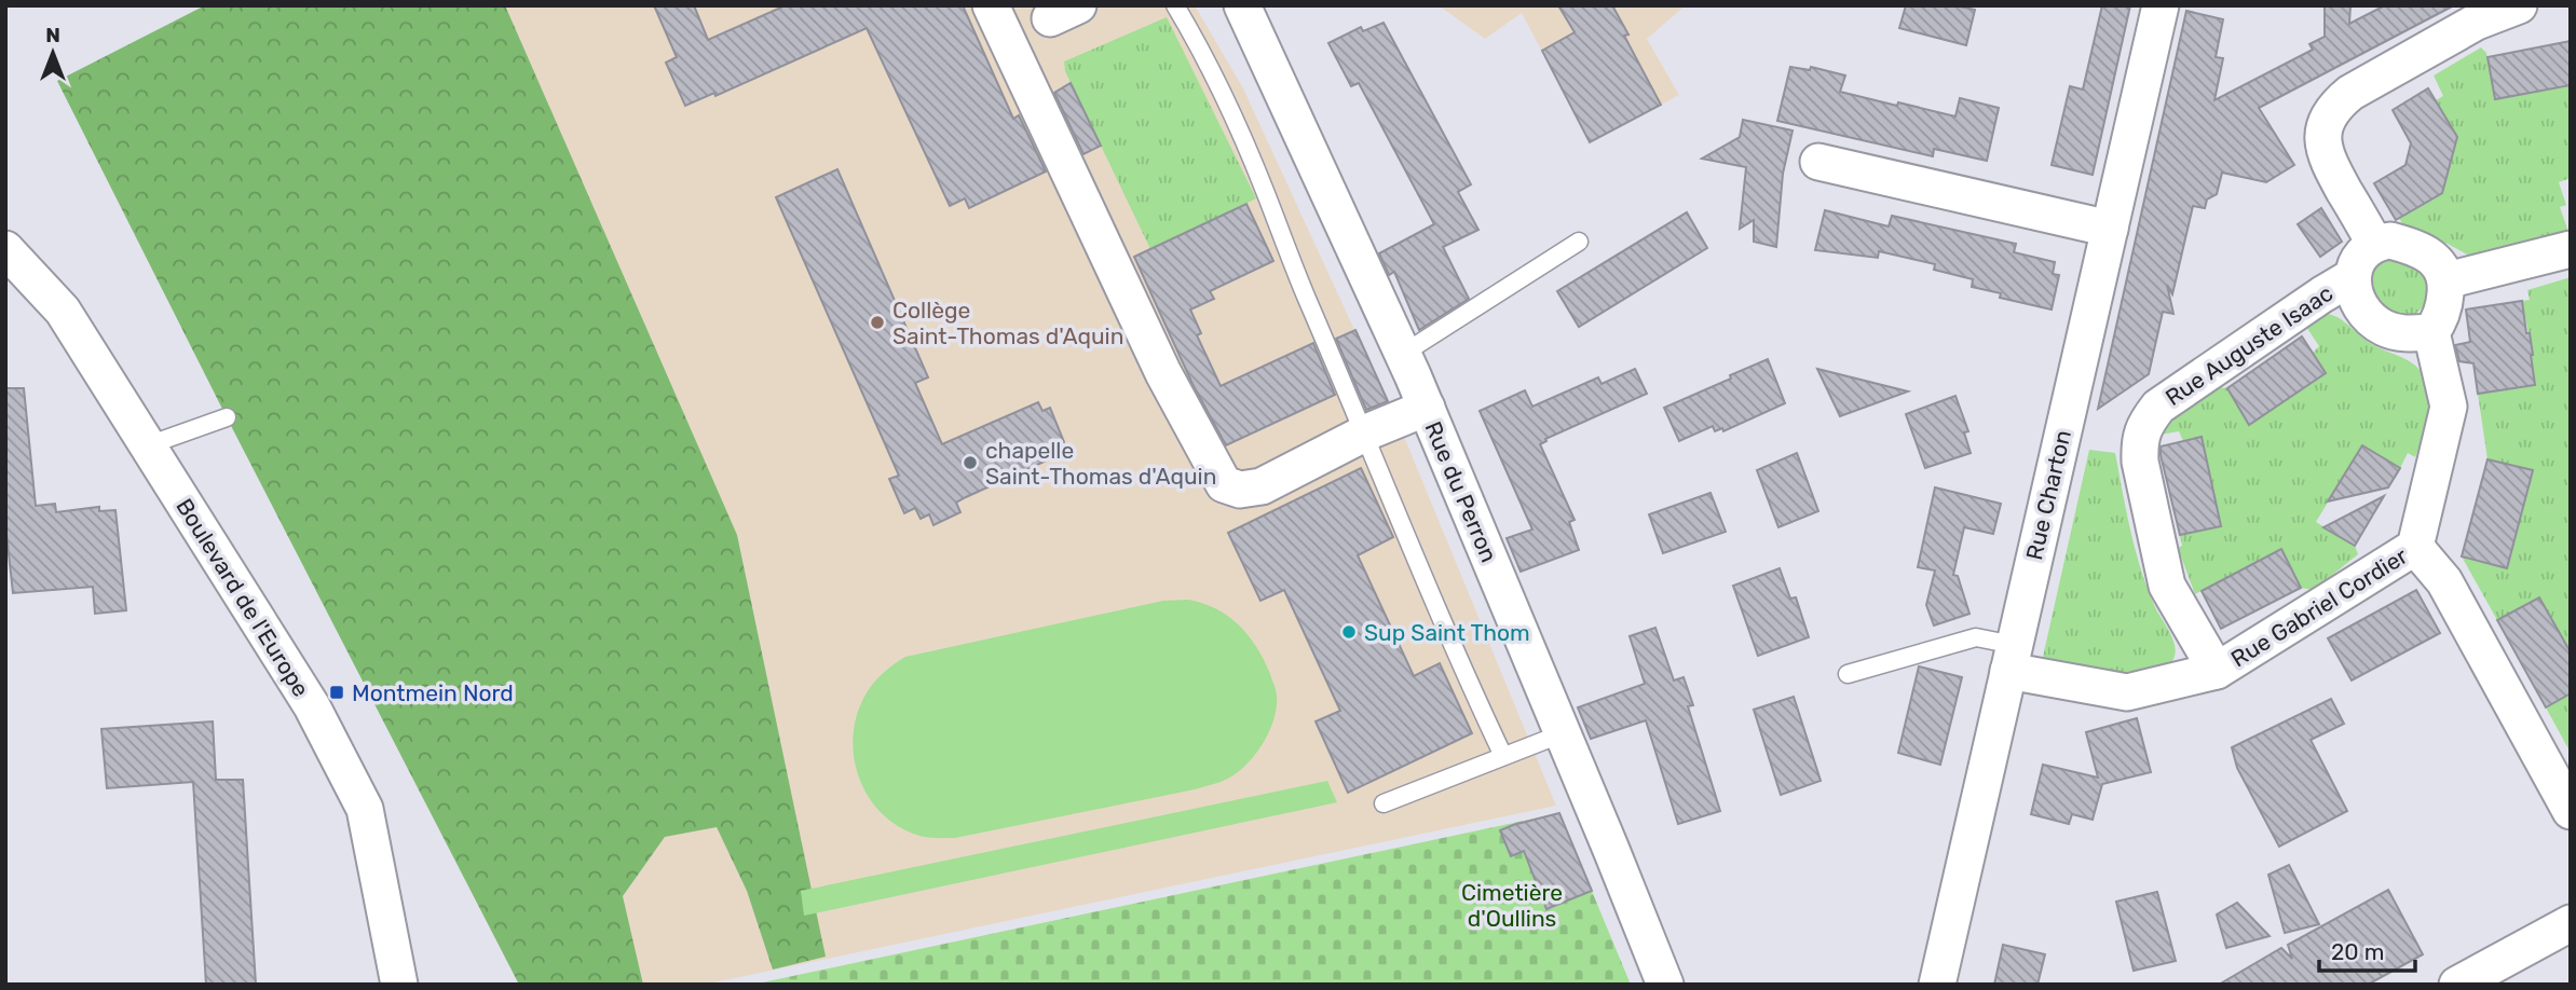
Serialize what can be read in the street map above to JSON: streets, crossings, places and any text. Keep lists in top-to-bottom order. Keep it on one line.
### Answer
{"streets":{"street":["Rue Auguste Isaac","Rue du Perron","Rue Charton","Boulevard de l'Europe","Rue Gabriel Cordier"]},"crossings":[["Rue Auguste Isaac","Rue Gabriel Cordier"],["Rue Charton","Rue Gabriel Cordier"]],"parks":["Cimetière d'Oullins"],"places":{"other":["Collège Saint-Thomas d'Aquin","chapelle Saint-Thomas d'Aquin","Sup Saint Thom"],"transit":["Montmein Nord"]},"scale_bar":"20 m","north":"top"}
